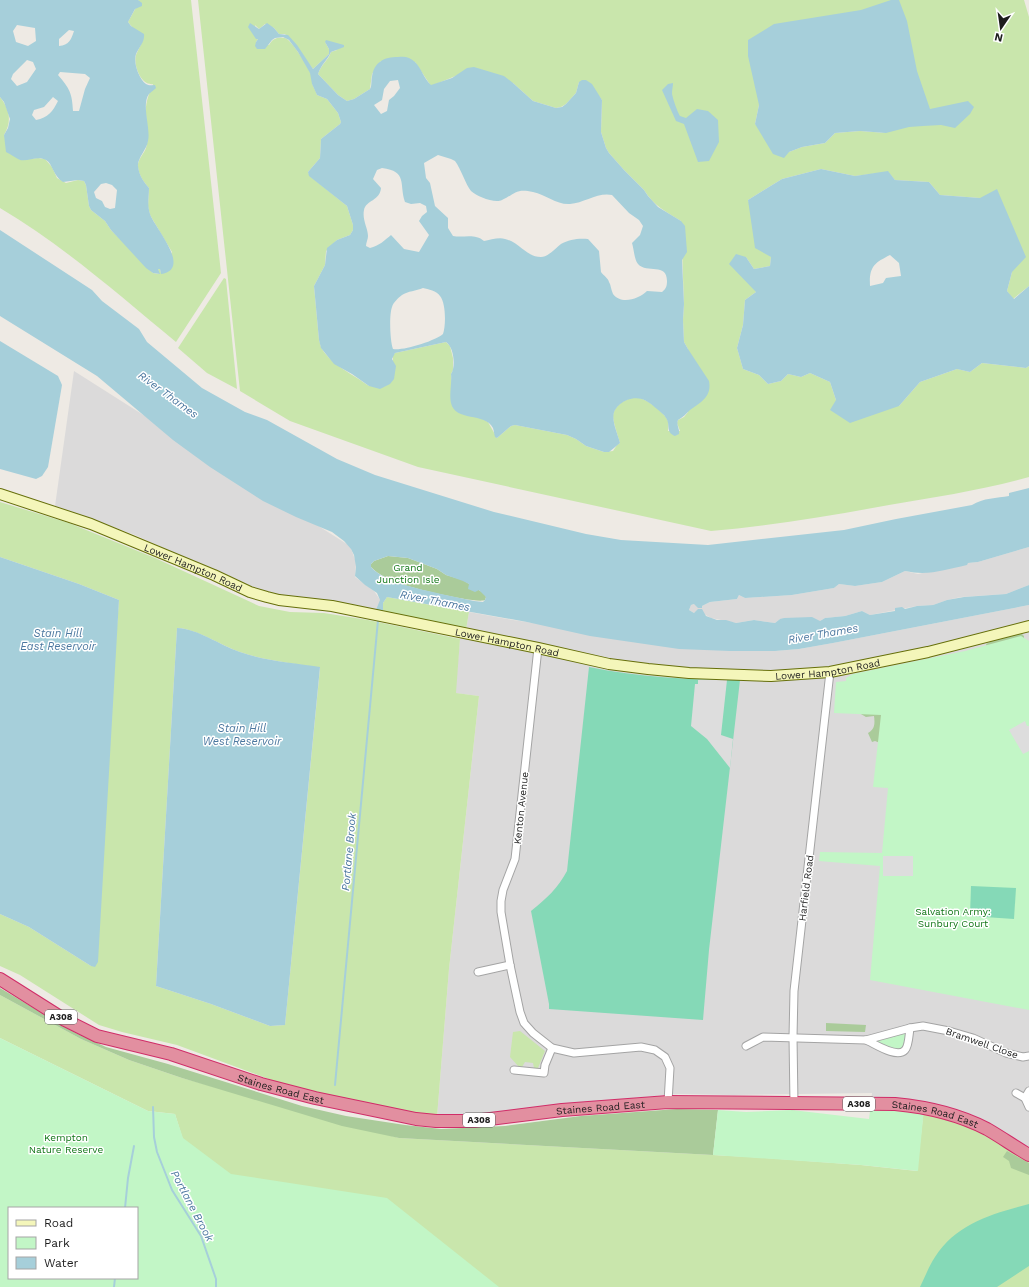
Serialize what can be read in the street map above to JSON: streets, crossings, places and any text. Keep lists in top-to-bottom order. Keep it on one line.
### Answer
{"streets":{"highway":["A308","Staines Road East"],"street":["Lower Hampton Road","Kenton Avenue","Harfield Road","Bramwell Close"]},"crossings":[["Lower Hampton Road","Kenton Avenue"],["Lower Hampton Road","Harfield Road"],["Kenton Avenue","Staines Road East"],["Harfield Road","Bramwell Close"],["Harfield Road","Staines Road East"]],"water":["River Thames","Stain Hill East Reservoir","Stain Hill West Reservoir","Portlane Brook"],"parks":["Grand Junction Isle","Salvation Army: Sunbury Court","Kempton Nature Reserve"],"legend":["Road","Park","Water"],"north":"bottom"}
